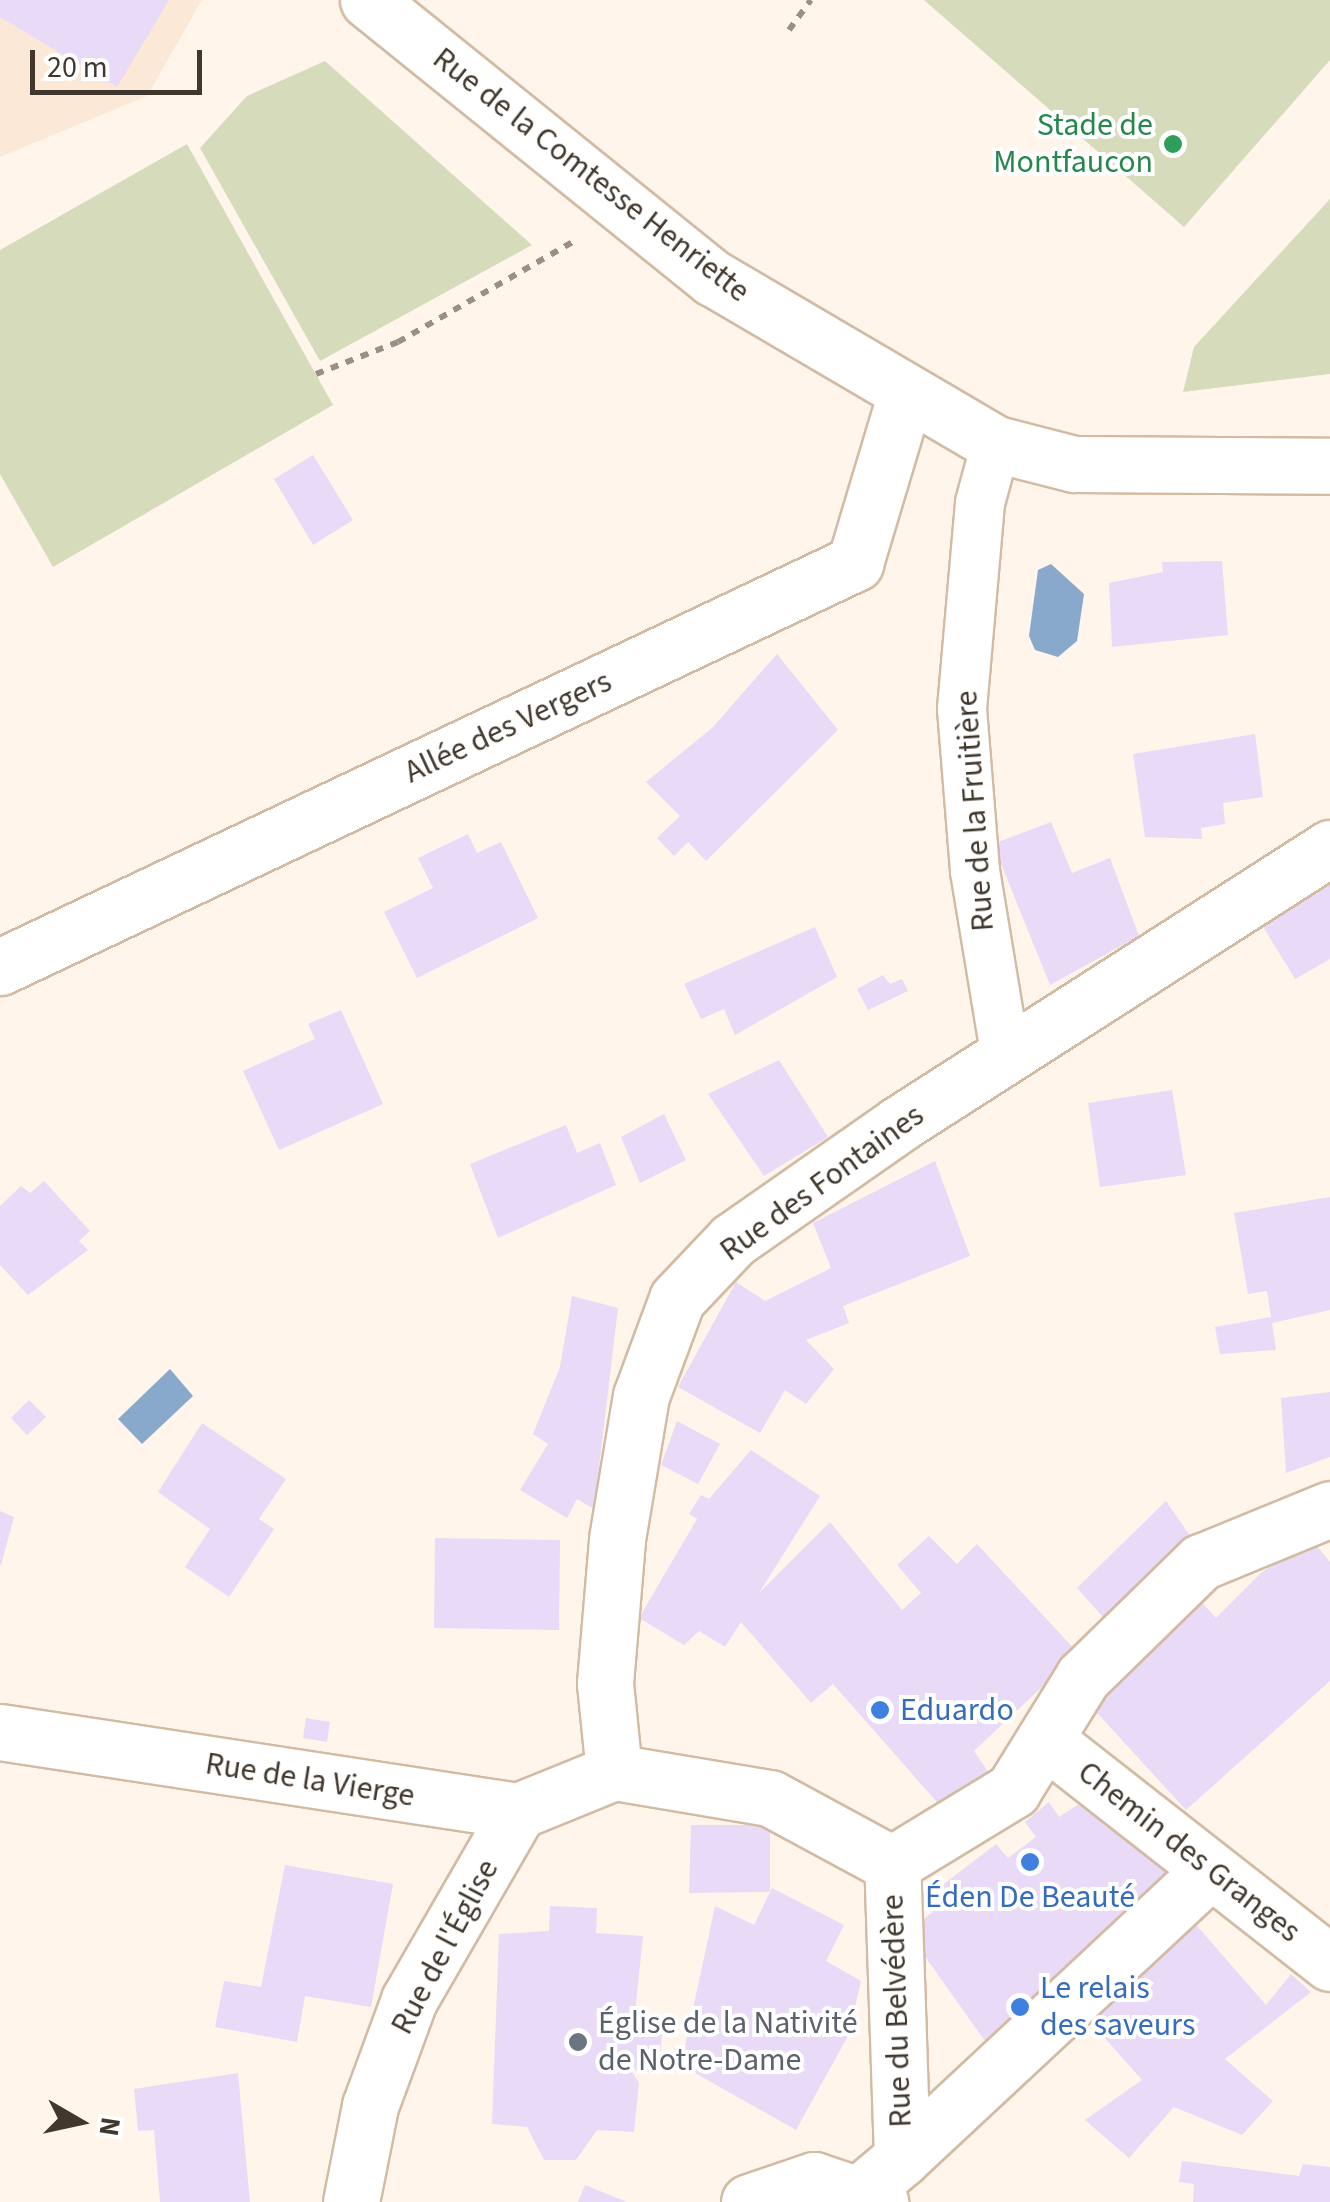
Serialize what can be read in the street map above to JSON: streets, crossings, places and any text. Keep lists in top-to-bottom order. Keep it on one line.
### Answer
{"streets":{"street":["Rue de la Comtesse Henriette","Allée des Vergers","Rue de la Fruitière","Rue des Fontaines","Rue de la Vierge","Chemin des Granges","Rue de l'Église","Rue du Belvédère"]},"crossings":[["Rue de la Comtesse Henriette","Allée des Vergers"],["Rue de la Comtesse Henriette","Rue de la Fruitière"],["Rue de la Fruitière","Rue des Fontaines"],["Rue de la Vierge","Rue de l'Église"]],"places":["Stade de Montfaucon","Eduardo","Éden De Beauté","Le relais des saveurs","Église de la Nativité de Notre-Dame"],"scale_bar":"20 m","north":"right"}
